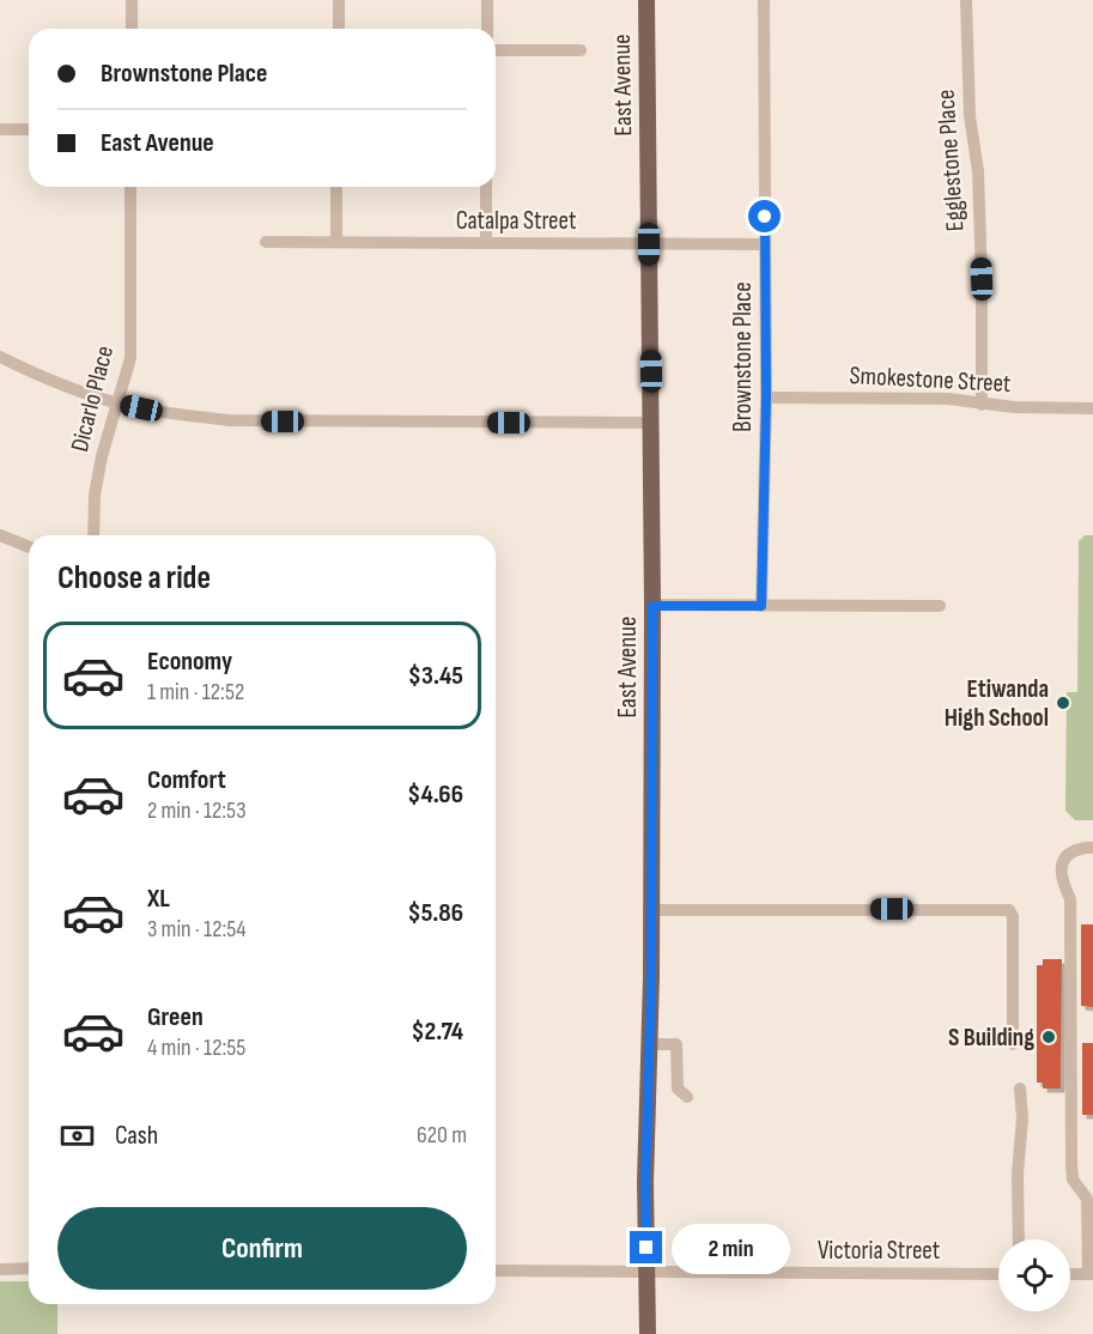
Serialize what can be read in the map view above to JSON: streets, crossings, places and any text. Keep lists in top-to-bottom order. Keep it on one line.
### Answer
{"streets":{"main road":["East Avenue"],"street":["Egglestone Place","Catalpa Street","Brownstone Place","Smokestone Street","Dicarlo Place","Victoria Street"]},"crossings":[["East Avenue","Catalpa Street"],["East Avenue","Victoria Street"],["Egglestone Place","Smokestone Street"],["Catalpa Street","Brownstone Place"],["Brownstone Place","Smokestone Street"]],"places":["Etiwanda High School","S Building"],"page":{"banner":["Brownstone Place","East Avenue"],"heading":"Choose a ride","list":[{"name":"Economy","note":"1 min · 12:52","value":"$3.45"},{"name":"Comfort","note":"2 min · 12:53","value":"$4.66"},{"name":"XL","note":"3 min · 12:54","value":"$5.86"},{"name":"Green","note":"4 min · 12:55","value":"$2.74"}],"pay":["Cash","620 m"],"buttons":"Confirm","bubble":"2 min"}}
